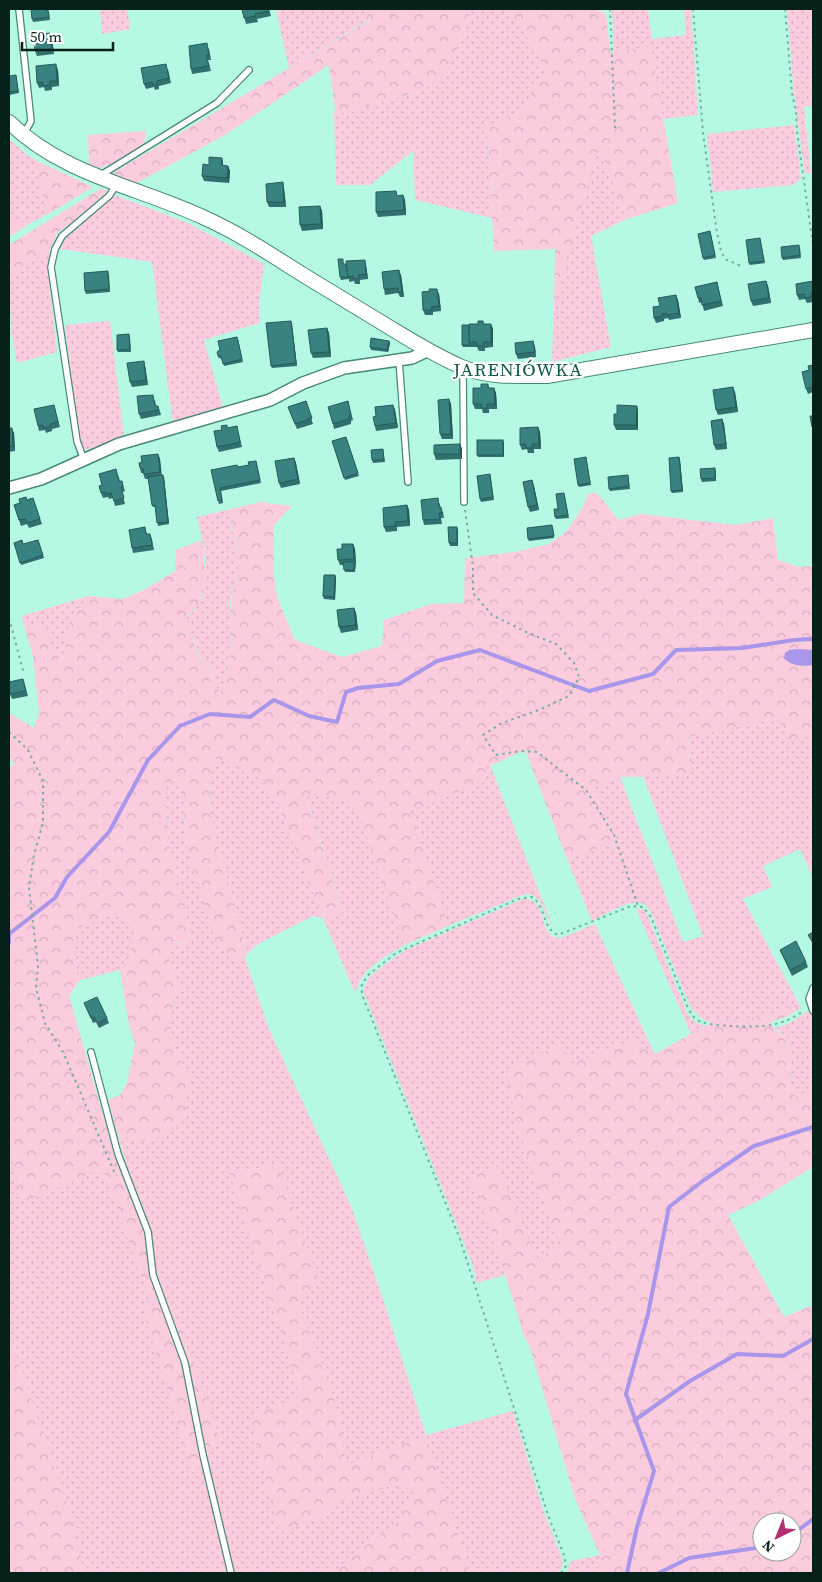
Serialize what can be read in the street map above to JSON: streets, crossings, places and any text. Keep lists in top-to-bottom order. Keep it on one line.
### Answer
{"districts":["JARENIÓWKA"],"scale_bar":"50 m","north":"bottom left"}
